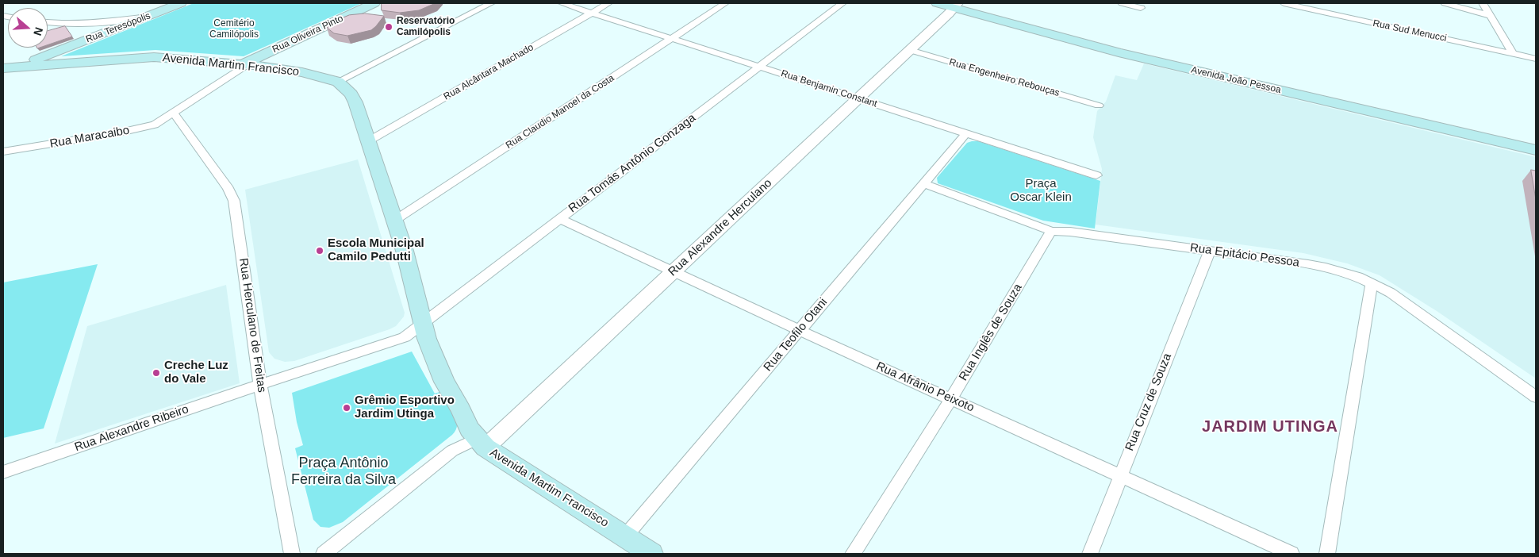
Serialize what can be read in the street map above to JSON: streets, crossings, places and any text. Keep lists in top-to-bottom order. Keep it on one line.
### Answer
{"streets":{"main road":["Rua Teresópolis","Rua Oliveira Pinto","Avenida Martim Francisco","Avenida João Pessoa"],"street":["Rua Sud Menucci","Rua Alcântara Machado","Rua Engenheiro Rebouças","Rua Benjamin Constant","Rua Claudio Manoel da Costa","Rua Maracaibo","Rua Tomás Antônio Gonzaga","Rua Alexandre Herculano","Rua Epitácio Pessoa","Rua Herculano de Freitas","Rua Inglês de Souza","Rua Teofilo Otani","Rua Afrânio Peixoto","Rua Cruz de Souza","Rua Alexandre Ribeiro"]},"crossings":[["Rua Teresópolis","Avenida Martim Francisco"],["Rua Oliveira Pinto","Avenida Martim Francisco"],["Rua Oliveira Pinto","Rua Maracaibo"],["Avenida Martim Francisco","Rua Alcântara Machado"],["Avenida Martim Francisco","Rua Claudio Manoel da Costa"],["Avenida Martim Francisco","Rua Maracaibo"],["Avenida Martim Francisco","Rua Tomás Antônio Gonzaga"],["Avenida Martim Francisco","Rua Alexandre Herculano"],["Avenida Martim Francisco","Rua Teofilo Otani"],["Rua Alcântara Machado","Rua Benjamin Constant"],["Rua Engenheiro Rebouças","Rua Alexandre Herculano"],["Avenida João Pessoa","Rua Alexandre Herculano"],["Rua Benjamin Constant","Rua Claudio Manoel da Costa"],["Rua Benjamin Constant","Rua Tomás Antônio Gonzaga"],["Rua Benjamin Constant","Rua Alexandre Herculano"],["Rua Benjamin Constant","Rua Teofilo Otani"],["Rua Maracaibo","Rua Herculano de Freitas"],["Rua Tomás Antônio Gonzaga","Rua Herculano de Freitas"],["Rua Tomás Antônio Gonzaga","Rua Afrânio Peixoto"],["Rua Tomás Antônio Gonzaga","Rua Alexandre Ribeiro"],["Rua Alexandre Herculano","Rua Afrânio Peixoto"],["Rua Epitácio Pessoa","Rua Inglês de Souza"],["Rua Epitácio Pessoa","Rua Teofilo Otani"],["Rua Epitácio Pessoa","Rua Cruz de Souza"],["Rua Herculano de Freitas","Rua Alexandre Ribeiro"],["Rua Inglês de Souza","Rua Afrânio Peixoto"],["Rua Teofilo Otani","Rua Afrânio Peixoto"],["Rua Afrânio Peixoto","Rua Cruz de Souza"]],"districts":["JARDIM UTINGA"],"parks":["Cemitério Camilópolis","Praça Oscar Klein","Praça Antônio Ferreira da Silva"],"places":["Reservatório Camilópolis","Escola Municipal Camilo Pedutti","Creche Luz do Vale","Grêmio Esportivo Jardim Utinga"],"north":"right"}
